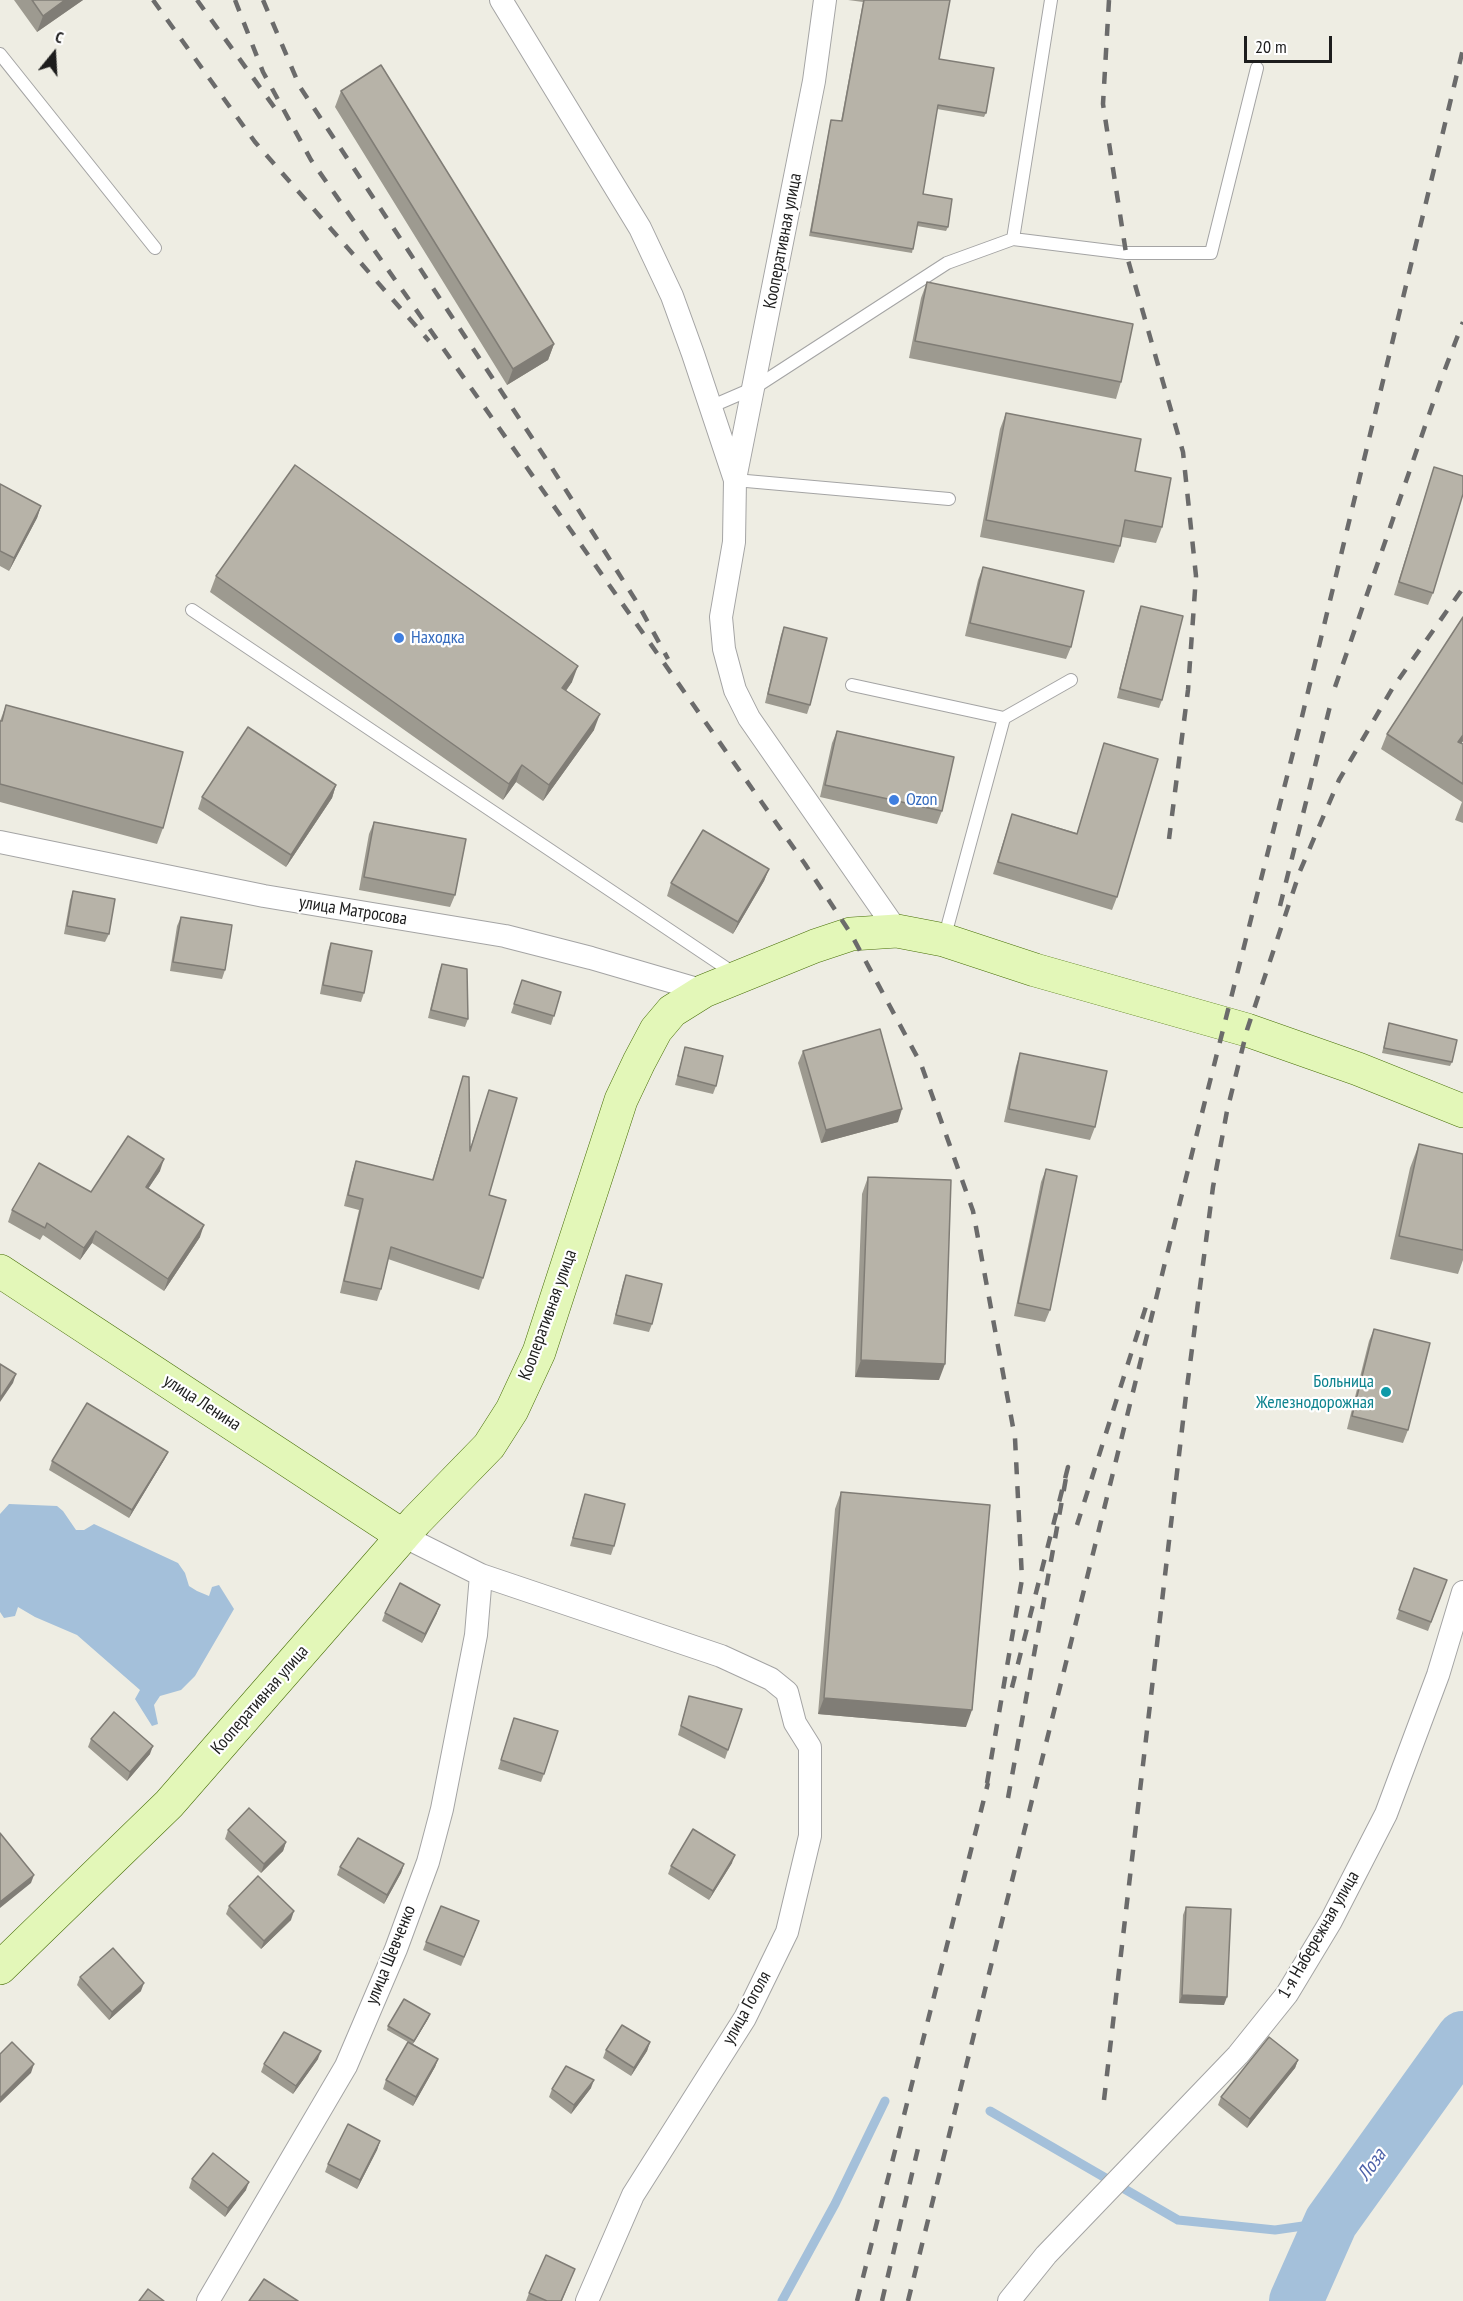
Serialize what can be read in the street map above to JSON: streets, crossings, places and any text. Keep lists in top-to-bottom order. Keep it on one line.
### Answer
{"streets":{"main road":["Кооперативная улица","улица Ленина"],"street":["улица Матросова","1-я Набережная улица","улица Шевченко","улица Гоголя"]},"crossings":[["Кооперативная улица","улица Матросова"],["Кооперативная улица","улица Ленина"],["улица Шевченко","улица Гоголя"]],"water":["Лоза"],"places":["Находка","Ozon","Больница Железнодорожная"],"scale_bar":"20 m","north":"top"}
